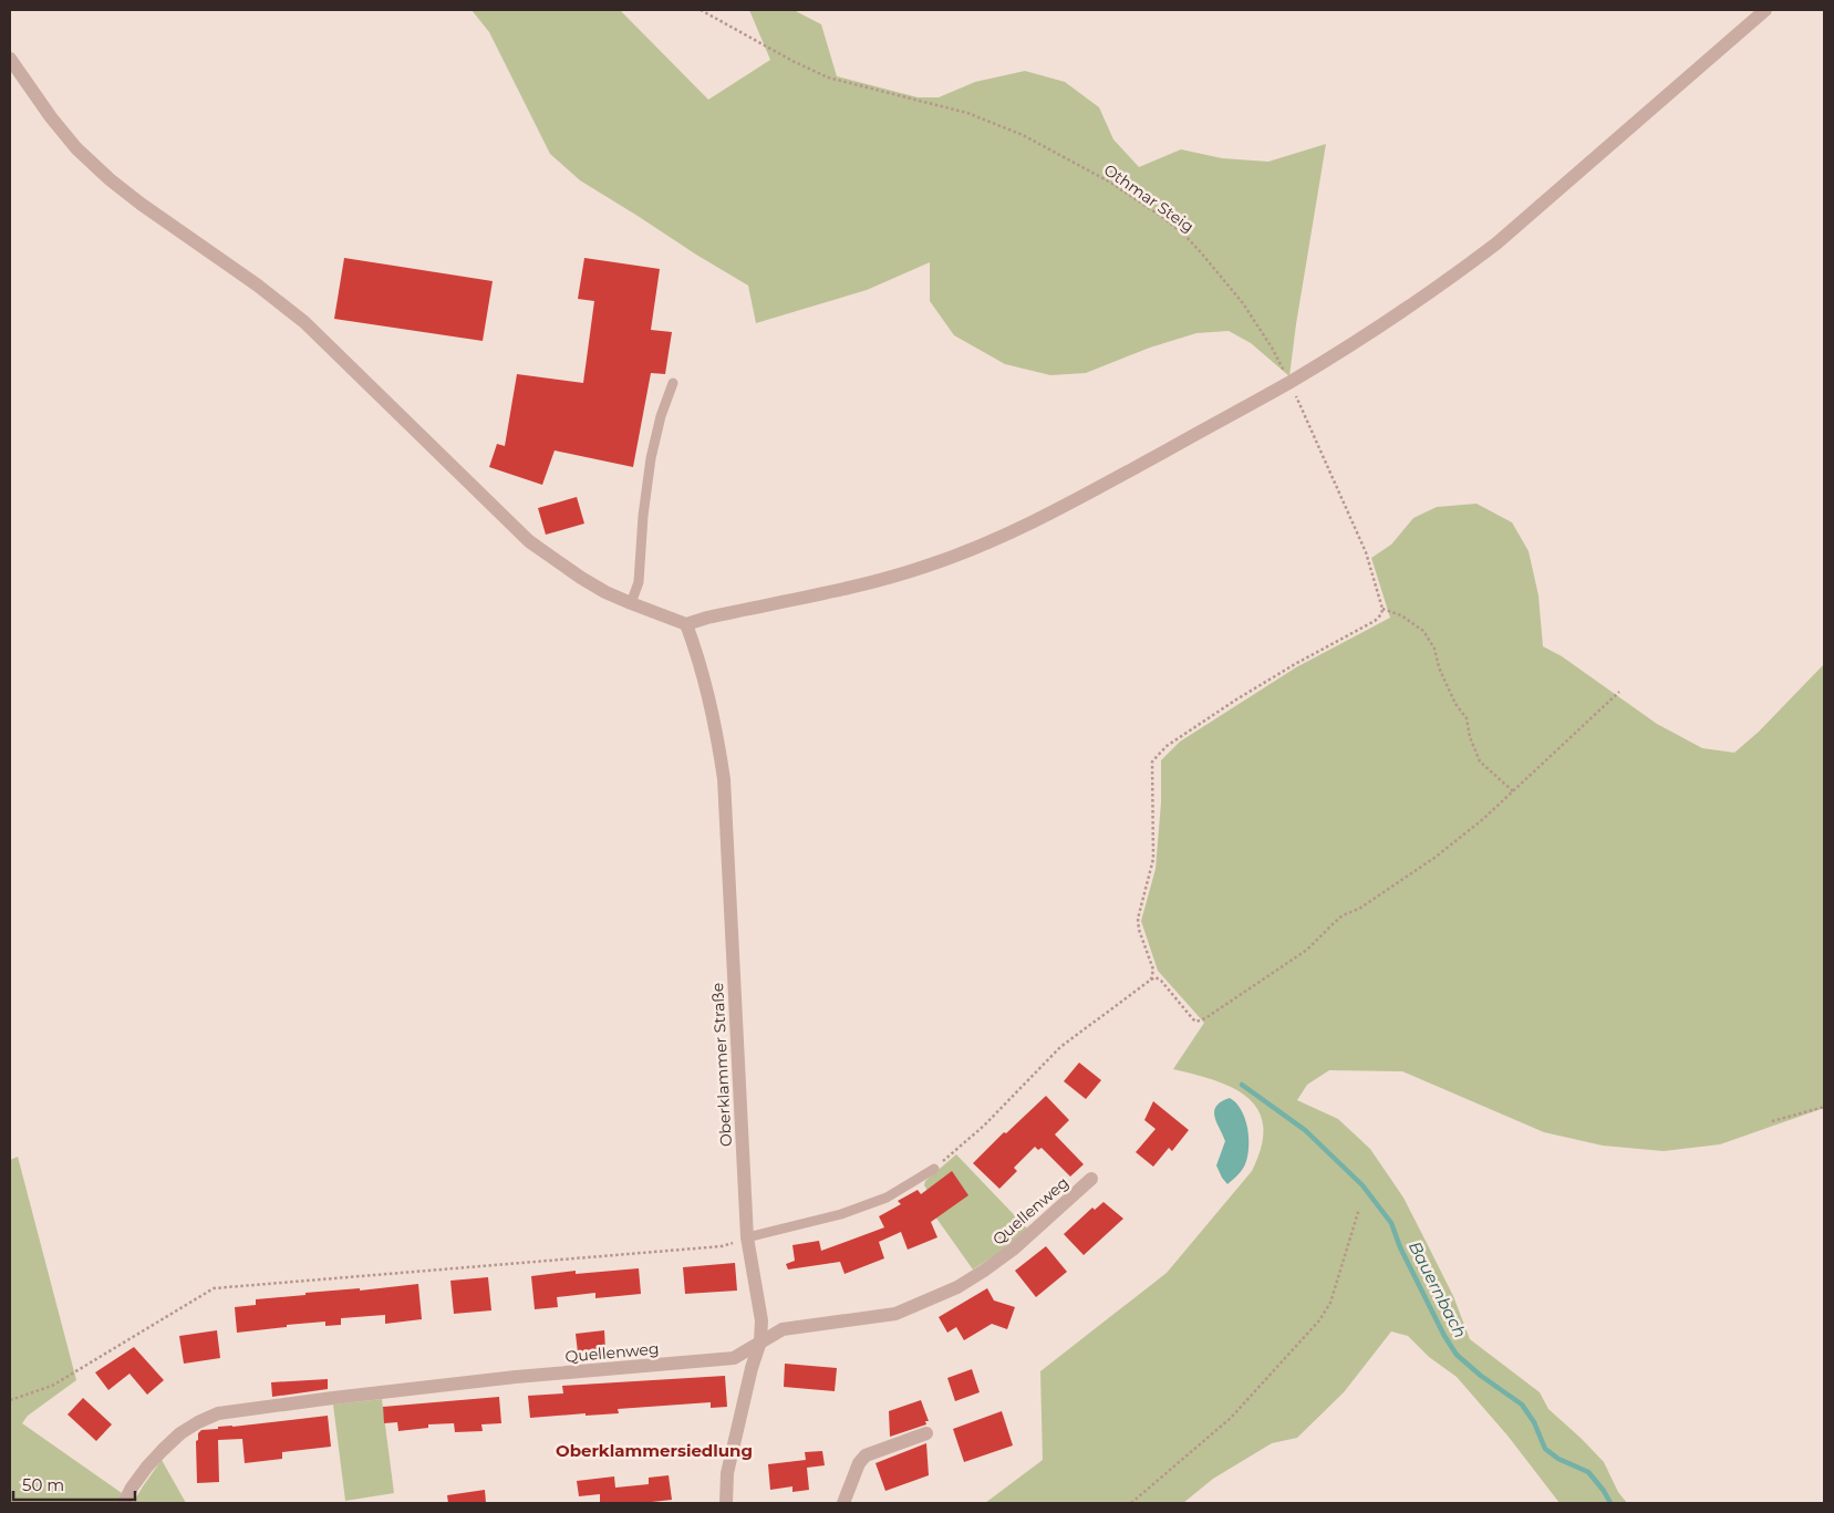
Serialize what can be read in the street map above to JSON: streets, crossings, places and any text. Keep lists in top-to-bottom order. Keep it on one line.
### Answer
{"streets":{"street":["Oberklammer Straße","Quellenweg"],"path":["Othmar Steig"]},"crossings":[["Oberklammer Straße","Quellenweg"]],"districts":["Oberklammersiedlung"],"water":["Bauernbach"],"scale_bar":"50 m"}
